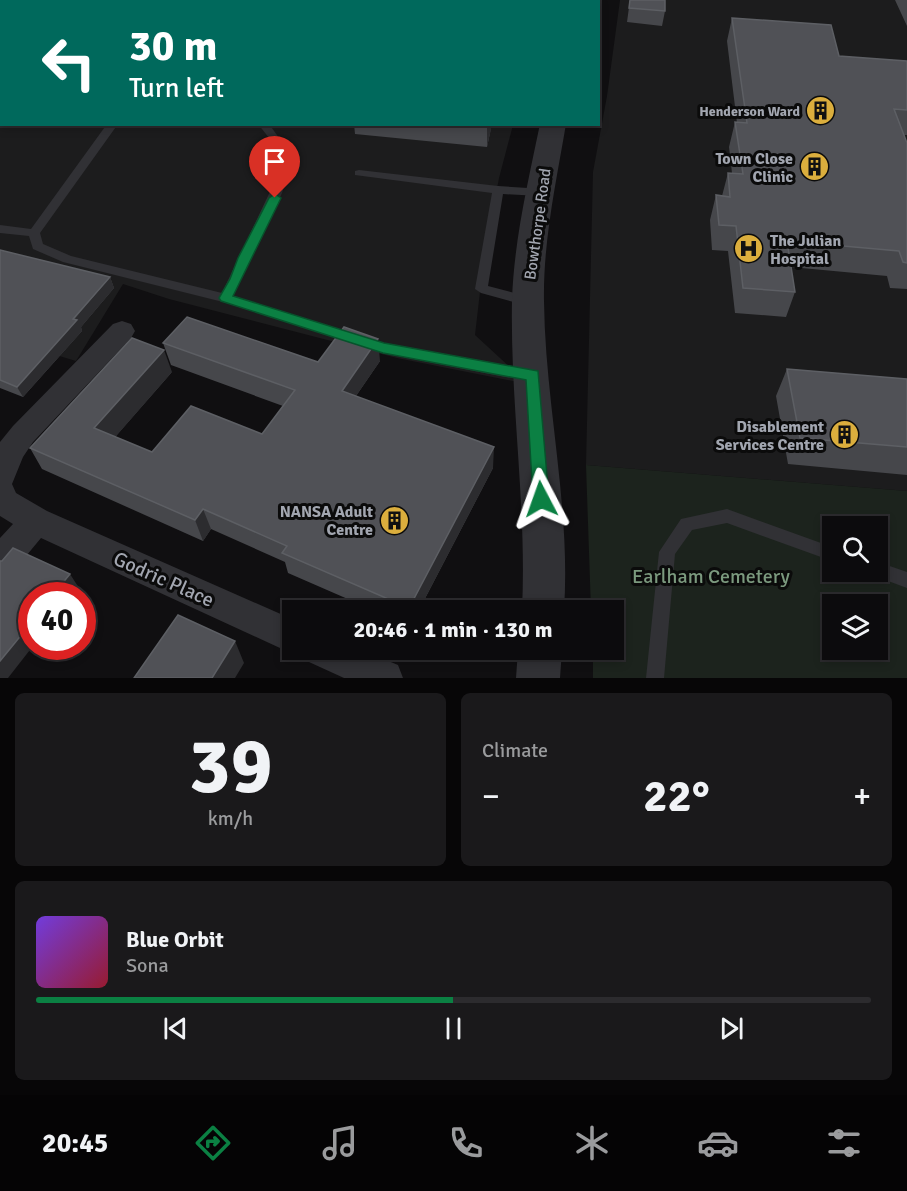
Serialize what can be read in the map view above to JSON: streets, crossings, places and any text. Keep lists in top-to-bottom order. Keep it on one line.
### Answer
{"streets":{"street":["Bowthorpe Road","Godric Place"]},"parks":["Earlham Cemetery"],"places":{"building":["Henderson Ward","Town Close Clinic","Disablement Services Centre","NANSA Adult Centre"],"hospital":["The Julian Hospital"]},"page":{"turn":["30 m","Turn left"],"limit":"40","trip":"20:46 · 1 min · 130 m","tile":[["39","km/h"],"Climate"],"heat":["−","22°","+"],"song":["Blue Orbit","Sona"],"tabs":"20:45"}}
